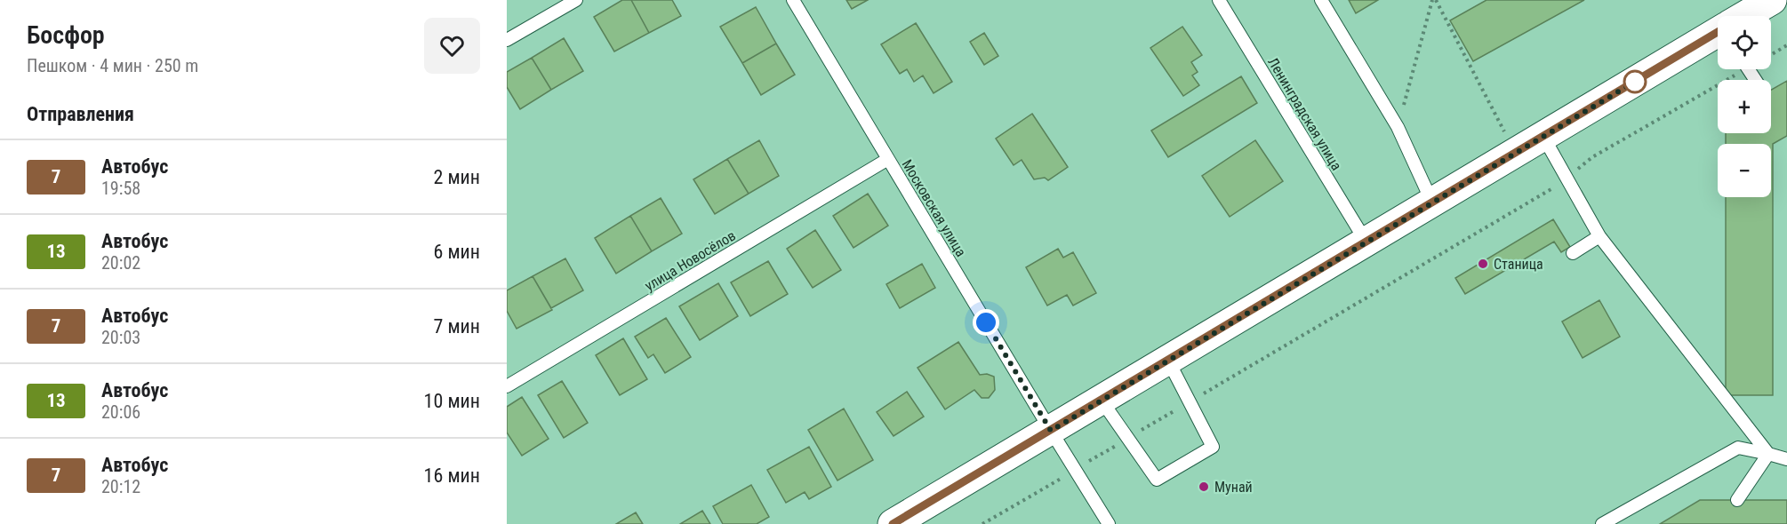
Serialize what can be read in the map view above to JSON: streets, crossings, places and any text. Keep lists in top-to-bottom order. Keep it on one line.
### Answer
{"streets":{"lane":["Ленинградская улица","Московская улица","улица Новосёлов"]},"crossings":[["Московская улица","улица Новосёлов"]],"places":["Станица","Мунай"],"lines":["bus line 7"],"page":{"heading":[["Босфор","Пешком · 4 мин · 250 m"],"Отправления"],"map_buttons":["+","−"],"list":[{"mark":"7","name":"Автобус","note":"19:58","value":"2 мин"},{"mark":"13","name":"Автобус","note":"20:02","value":"6 мин"},{"mark":"7","name":"Автобус","note":"20:03","value":"7 мин"},{"mark":"13","name":"Автобус","note":"20:06","value":"10 мин"},{"mark":"7","name":"Автобус","note":"20:12","value":"16 мин"}]}}
